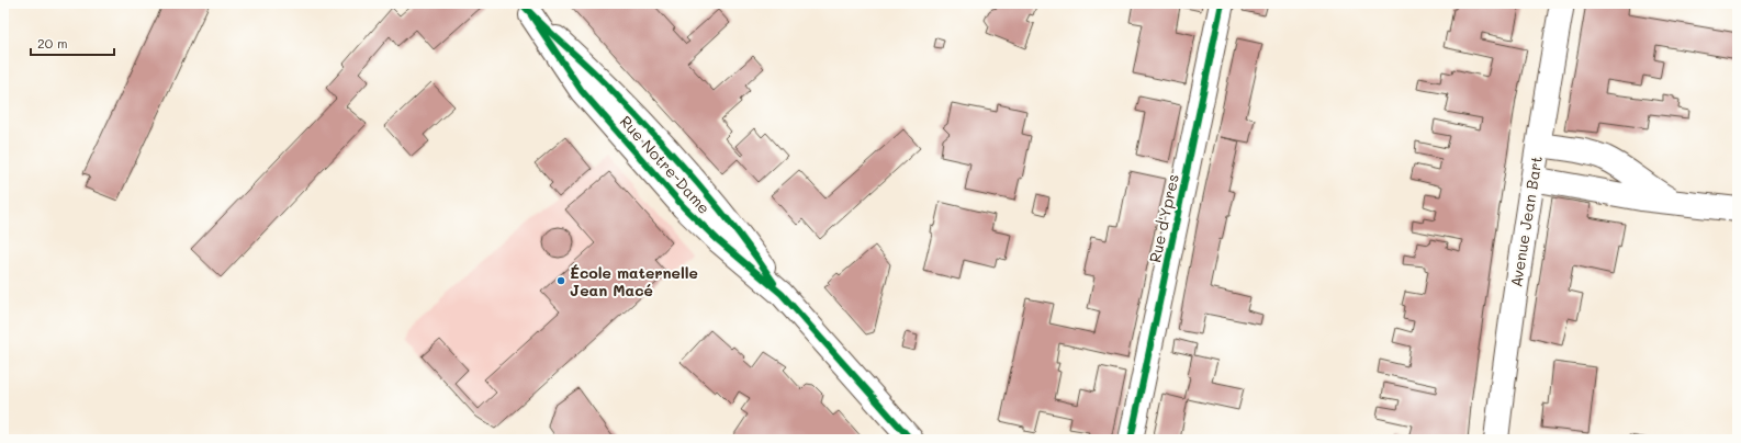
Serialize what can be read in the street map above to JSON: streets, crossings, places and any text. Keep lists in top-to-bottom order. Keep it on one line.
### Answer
{"streets":{"street":["Rue Notre-Dame","Rue d'Ypres","Avenue Jean Bart"]},"places":["École maternelle Jean Macé"],"scale_bar":"20 m"}
